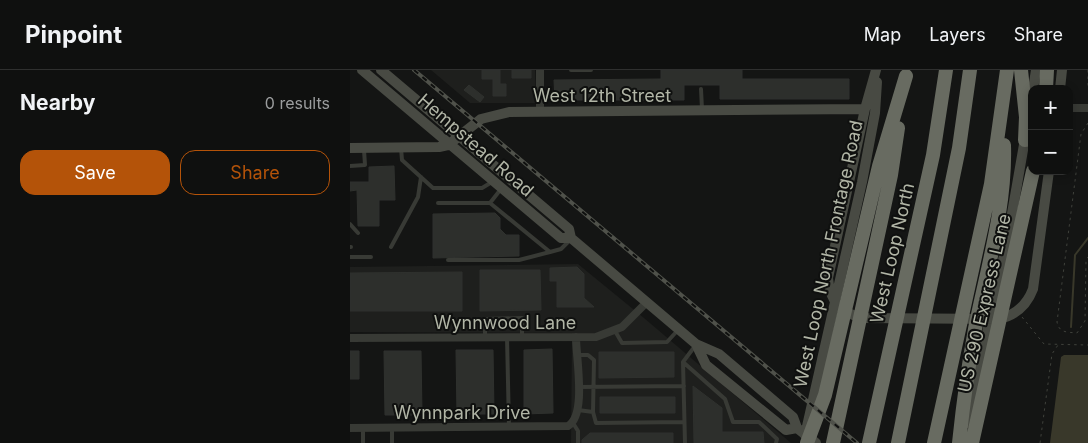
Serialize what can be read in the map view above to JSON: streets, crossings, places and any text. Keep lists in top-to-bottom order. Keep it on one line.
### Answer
{"streets":{"highway":["West Loop North","US 290 Express Lane"],"main road":["West 12th Street","Hempstead Road","West Loop North Frontage Road"],"street":["Wynnwood Lane","Wynnpark Drive"]},"crossings":[["West 12th Street","Hempstead Road"],["Hempstead Road","Wynnwood Lane"]],"page":{"header":"Pinpoint","nav":["Map","Layers","Share"],"heading":["Nearby","0 results"],"map_buttons":["+","−"],"buttons":["Save","Share"]}}
